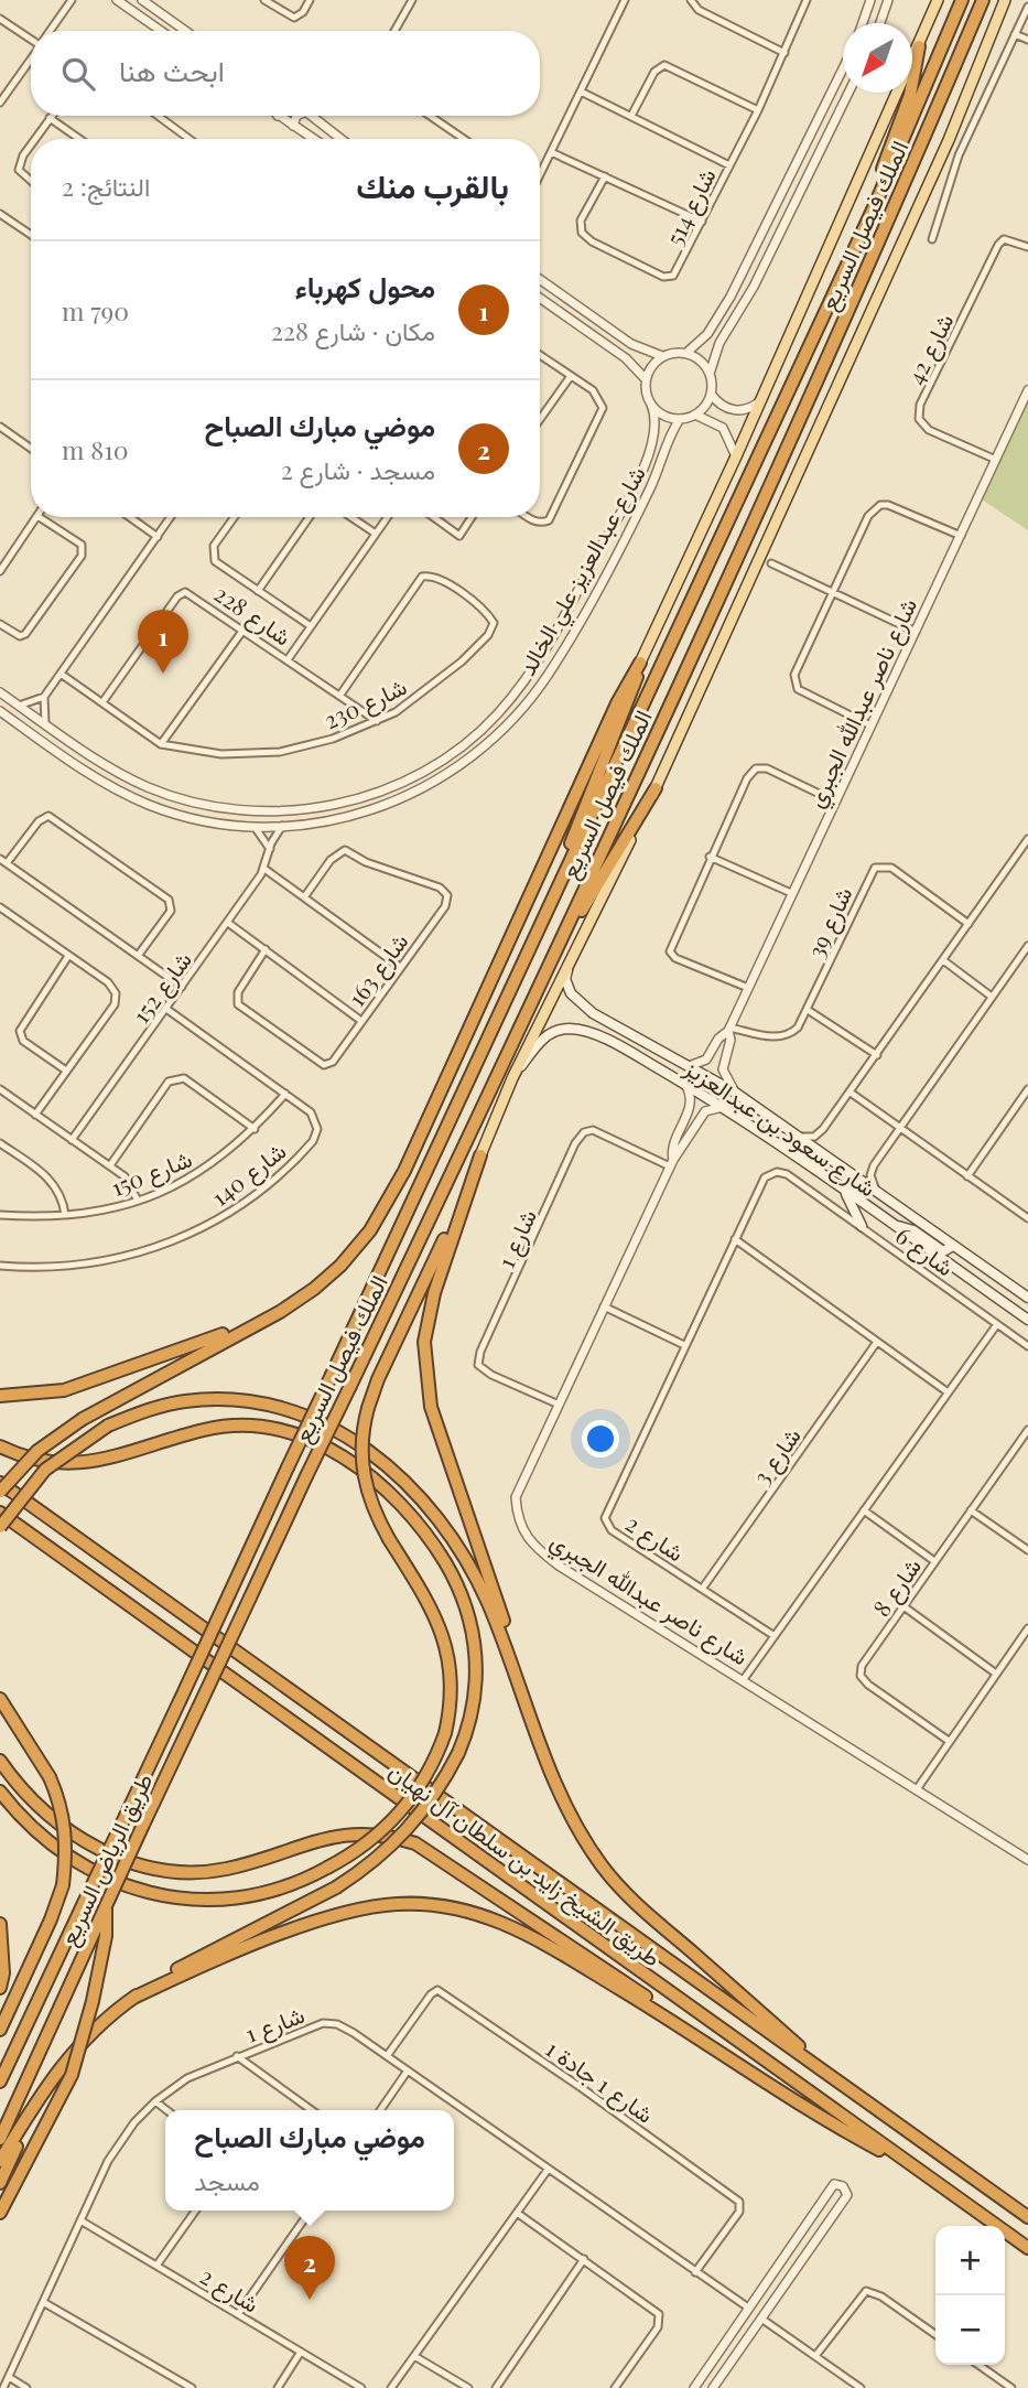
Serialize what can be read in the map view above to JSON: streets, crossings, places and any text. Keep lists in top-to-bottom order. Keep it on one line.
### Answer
{"streets":{"highway":["الملك فيصل السريع","طريق الرياض السريع","طريق الشيخ زايد بن سلطان آل نهيان"],"main road":["شارع سعود بن عبدالعزيز"],"street":["شارع 514","شارع 42","شارع عبدالعزيز علي الخالد","شارع 228","شارع 230","شارع ناصر عبدالله الجبري","شارع 39","شارع 163","شارع 152","شارع 150","شارع 140","شارع 1","شارع 6","شارع 3","شارع 2","شارع 8","شارع 1 جادة 1"]},"crossings":[["الملك فيصل السريع","شارع سعود بن عبدالعزيز"],["الملك فيصل السريع","طريق الرياض السريع"],["شارع 42","شارع ناصر عبدالله الجبري"],["شارع عبدالعزيز علي الخالد","شارع 152"],["شارع 228","شارع 230"],["شارع ناصر عبدالله الجبري","شارع 39"],["شارع ناصر عبدالله الجبري","شارع سعود بن عبدالعزيز"],["شارع ناصر عبدالله الجبري","شارع 1"],["شارع 152","شارع 140"],["شارع 150","شارع 140"],["شارع 1","شارع 2"],["شارع 1","شارع 1 جادة 1"],["شارع 6","شارع 2"],["شارع 3","شارع 2"]],"north":"bottom left","page":{"search":"ابحث هنا","heading":["بالقرب منك","النتائج: 2"],"list":[{"mark":"1","name":"محول كهرباء","note":"مكان · شارع 228","value":"790 m"},{"mark":"2","name":"موضي مبارك الصباح","note":"مسجد · شارع 2","value":"810 m"}],"pins":["1","2"],"popup":["موضي مبارك الصباح","مسجد"],"map_buttons":["+","−"]}}
